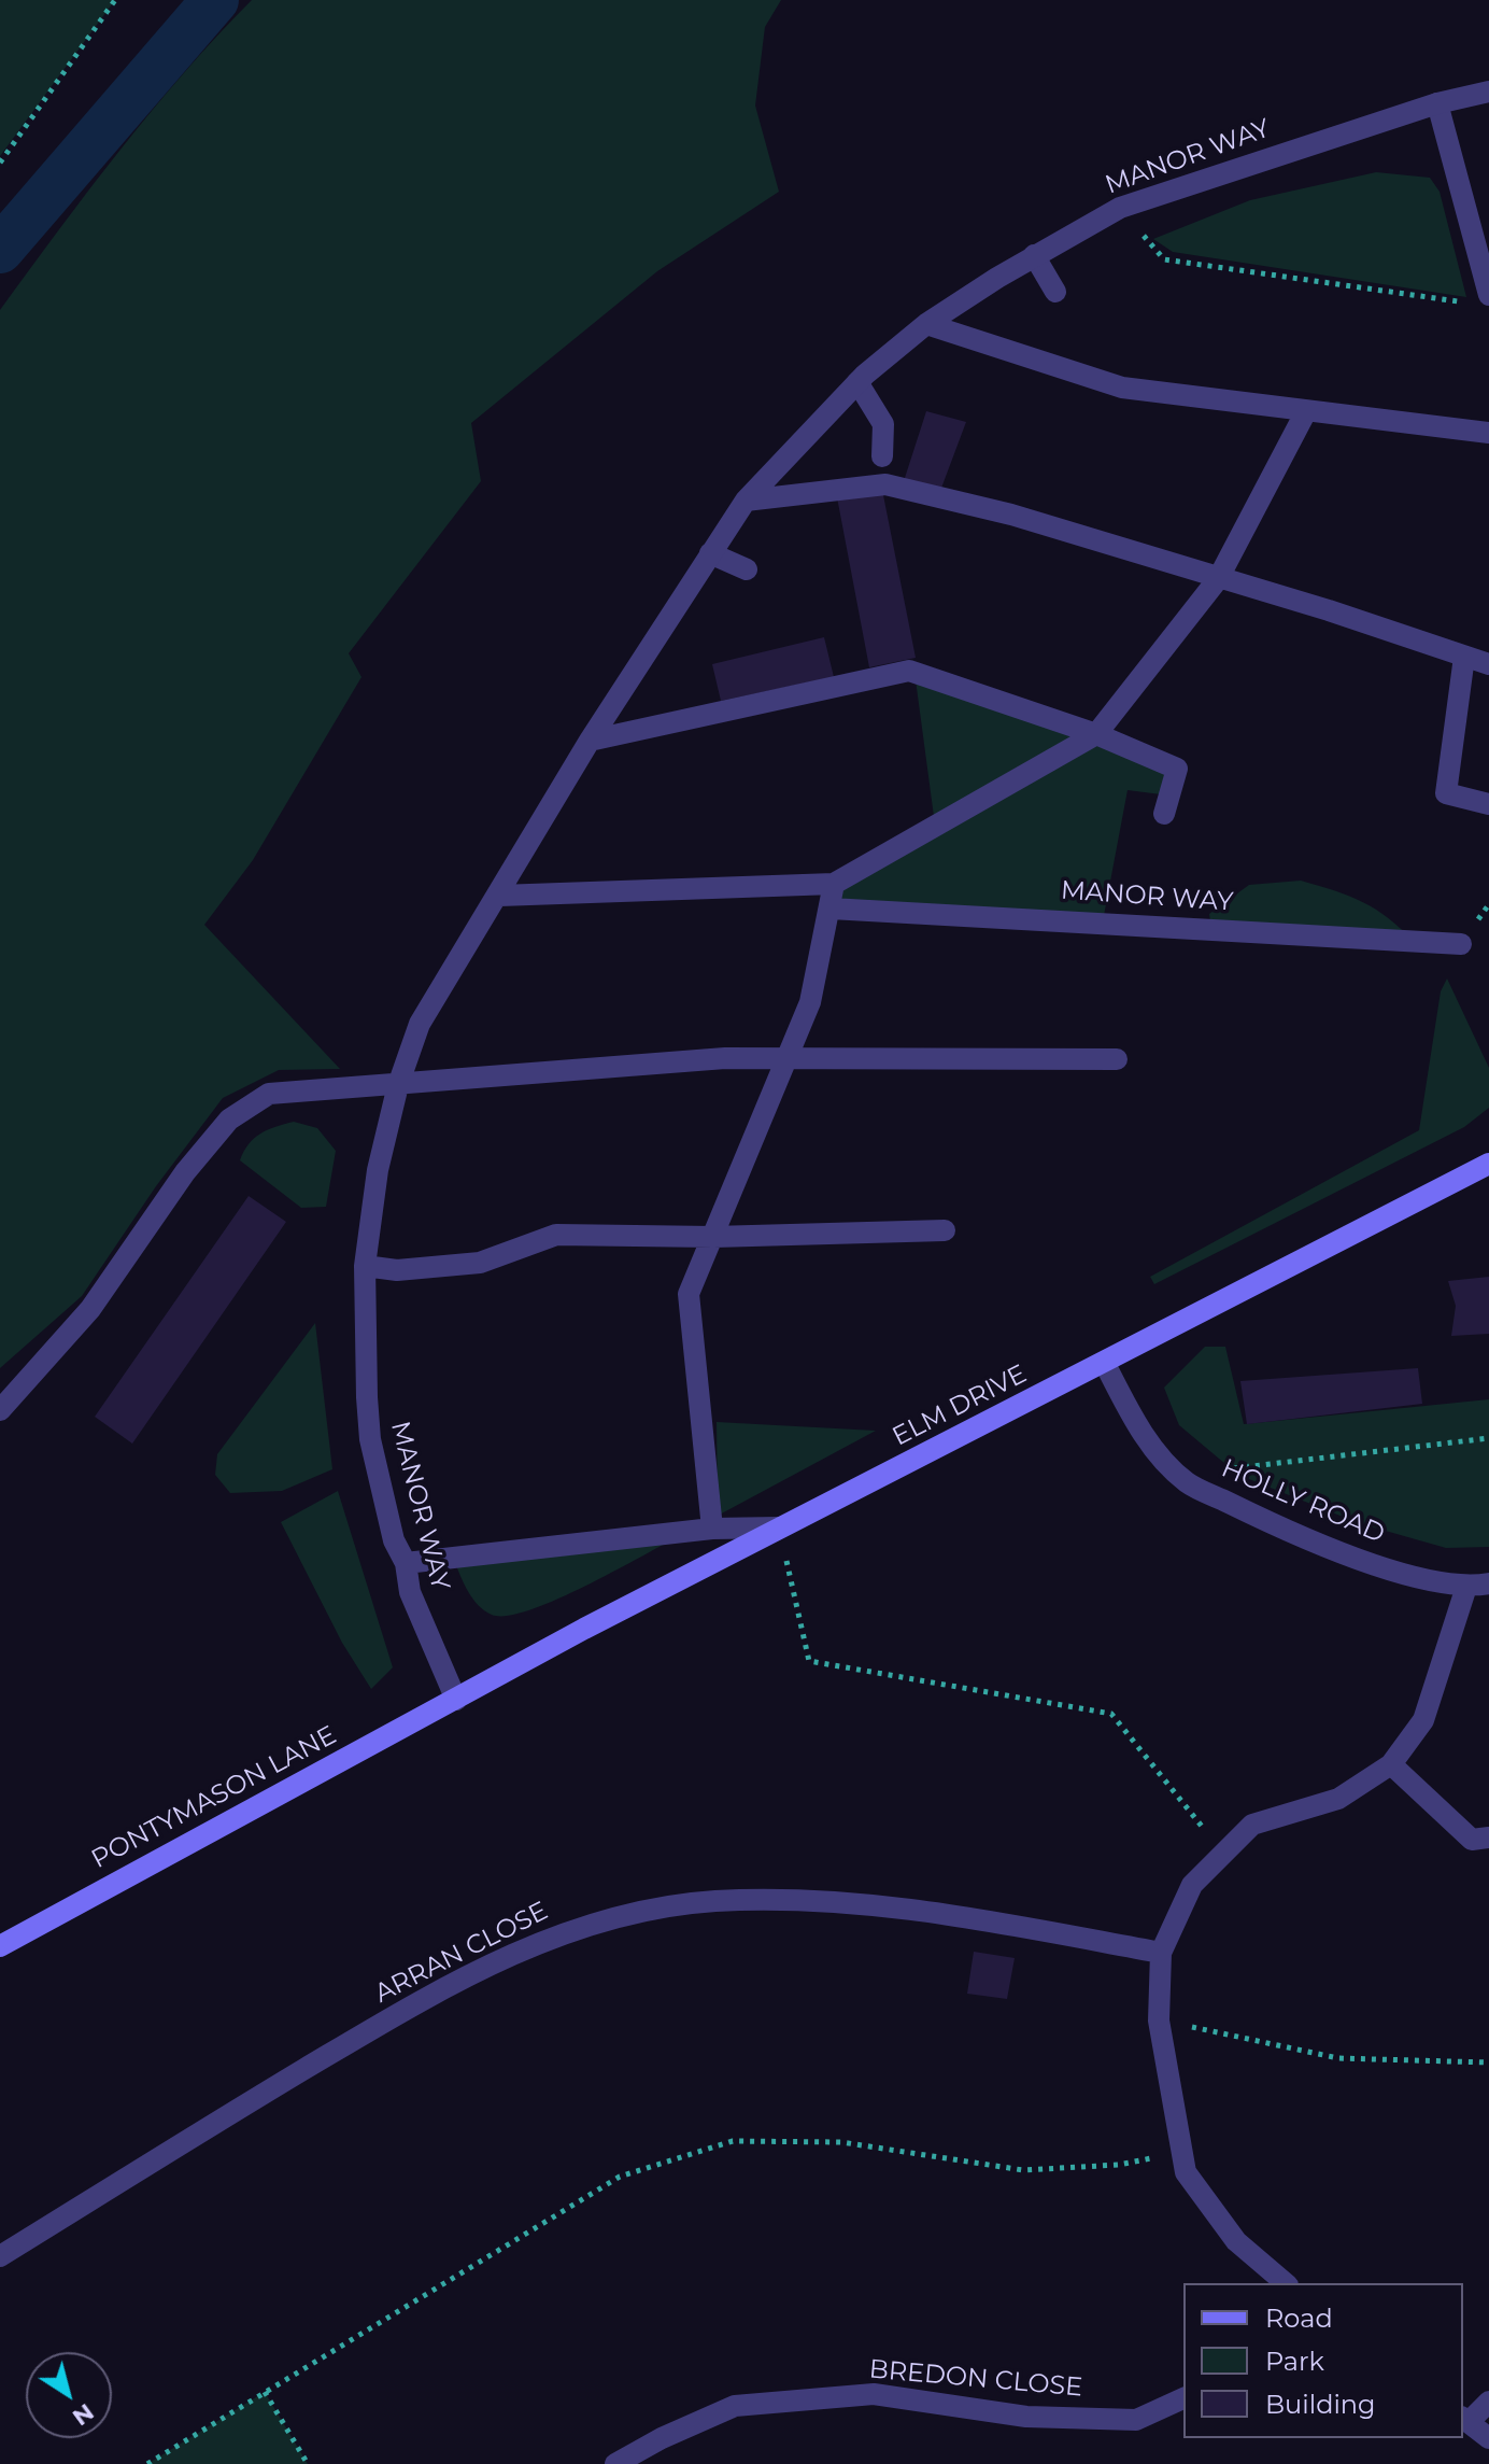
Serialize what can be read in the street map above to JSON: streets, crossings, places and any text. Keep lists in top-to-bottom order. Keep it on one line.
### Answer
{"streets":{"street":["MANOR WAY","ELM DRIVE","HOLLY ROAD","PONTYMASON LANE","ARRAN CLOSE","BREDON CLOSE"]},"crossings":[["MANOR WAY","ELM DRIVE"],["MANOR WAY","PONTYMASON LANE"],["ELM DRIVE","HOLLY ROAD"],["ELM DRIVE","PONTYMASON LANE"]],"legend":["Road","Park","Building"],"north":"bottom right"}
